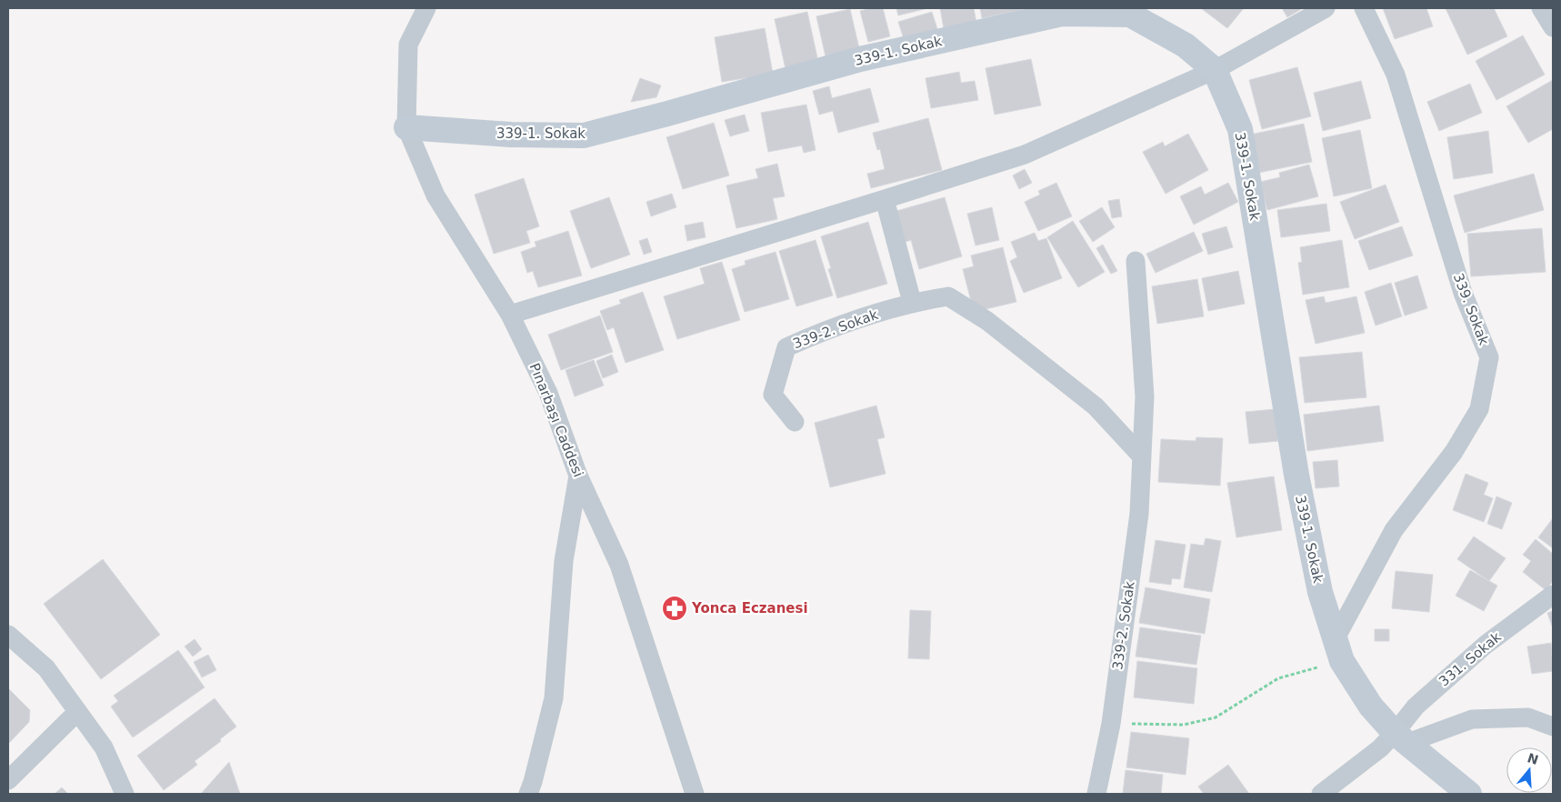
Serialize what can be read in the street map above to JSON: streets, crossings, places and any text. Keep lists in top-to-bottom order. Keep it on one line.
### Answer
{"streets":{"street":["339-1. Sokak","339. Sokak","339-2. Sokak","Pınarbaşı Caddesi","331. Sokak"]},"crossings":[["339-1. Sokak","339. Sokak"],["339-1. Sokak","Pınarbaşı Caddesi"],["339-1. Sokak","331. Sokak"]],"places":{"pharmacy":["Yonca Eczanesi"]},"north":"top"}
